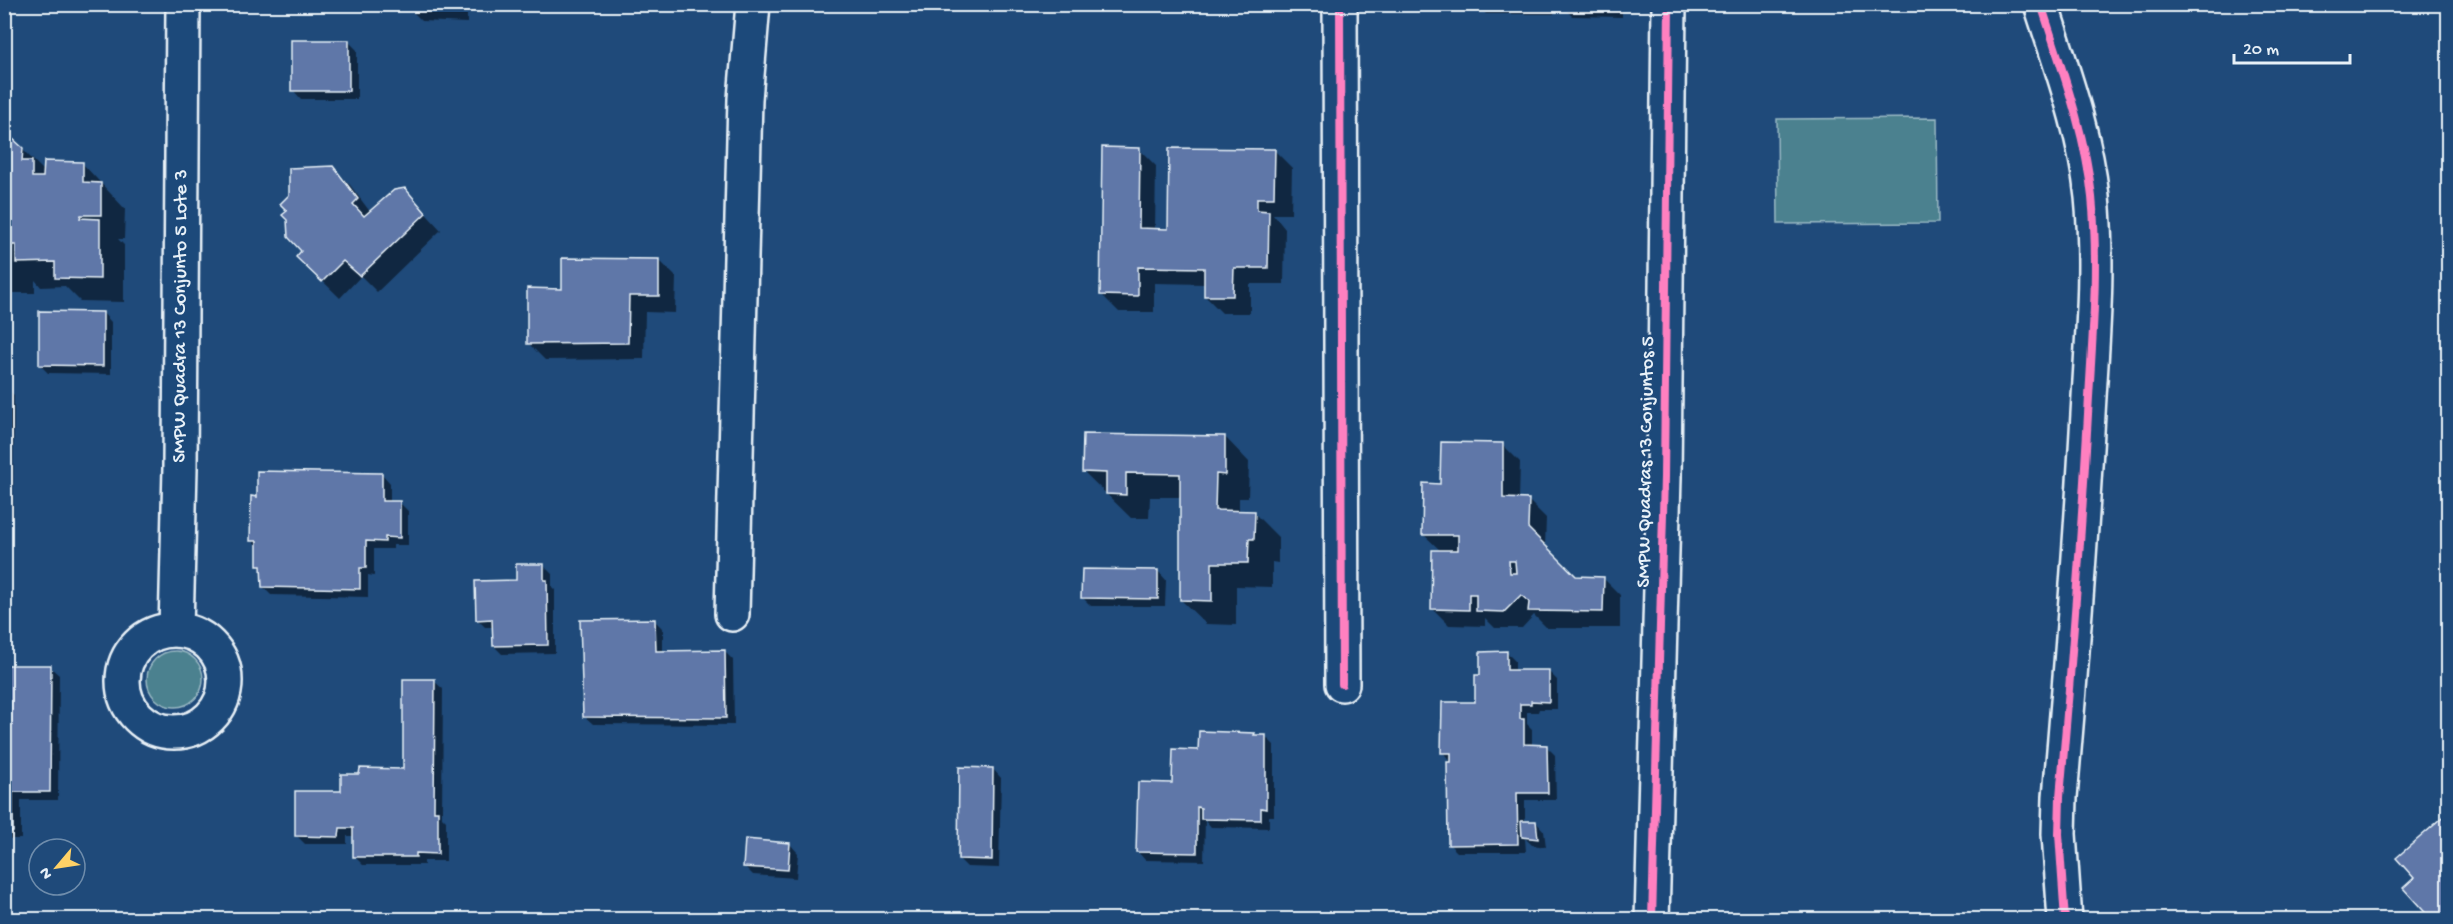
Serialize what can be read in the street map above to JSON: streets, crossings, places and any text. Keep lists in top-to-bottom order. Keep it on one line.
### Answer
{"streets":{"street":["SMPW Quadra 13 Conjunto 5 Lote 3","SMPW Quadras 13 Conjuntos 5"]},"scale_bar":"20 m","north":"bottom left"}
